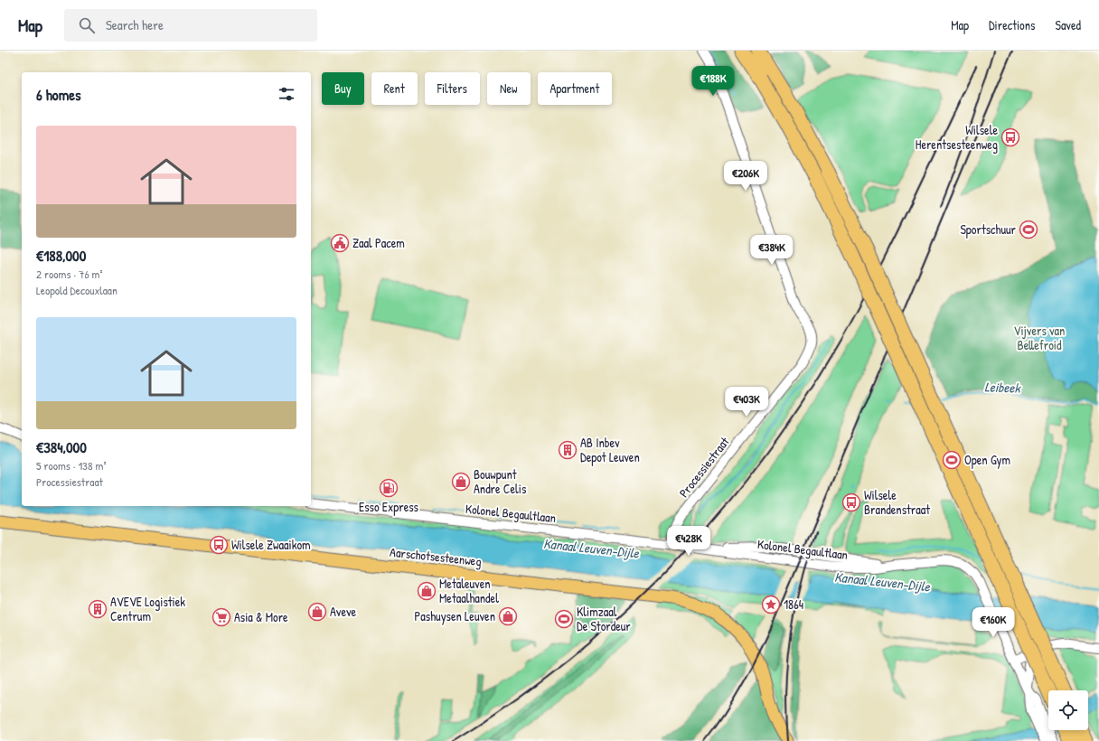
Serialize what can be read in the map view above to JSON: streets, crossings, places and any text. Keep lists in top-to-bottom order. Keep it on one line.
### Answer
{"streets":{"main road":["Aarschotsesteenweg"],"street":["Processiestraat","Kolonel Begaultlaan"]},"crossings":[["Processiestraat","Kolonel Begaultlaan"]],"water":["Leibeek","Kanaal Leuven-Dijle"],"parks":["Vijvers van Bellefroid"],"places":{"bus stop":["Wilsele Herentsesteenweg","Wilsele Brandenstraat","Wilsele Zwaaikom"],"sports":["Sportschuur","Open Gym","Klimzaal De Stordeur"],"public building":["Zaal Pacem"],"building":["AB Inbev Depot Leuven","AVEVE Logistiek Centrum"],"shop":["Bouwpunt Andre Celis","Metaleuven Metaalhandel","Aveve","Pashuysen Leuven"],"fuel station":["Esso Express"],"place":["1864"],"supermarket":["Asia & More"]},"page":{"header":"Map","search":"Search here","nav":["Map","Directions","Saved"],"price":["€188K","€206K","€384K","€403K","€428K","€160K"],"chip":["Buy","Rent","Filters","New","Apartment"],"heading":"6 homes","list":[{"name":"€188,000","note":"2 rooms · 76 m² · Leopold Decouxlaan"},{"name":"€384,000","note":"5 rooms · 138 m² · Processiestraat"}]}}
